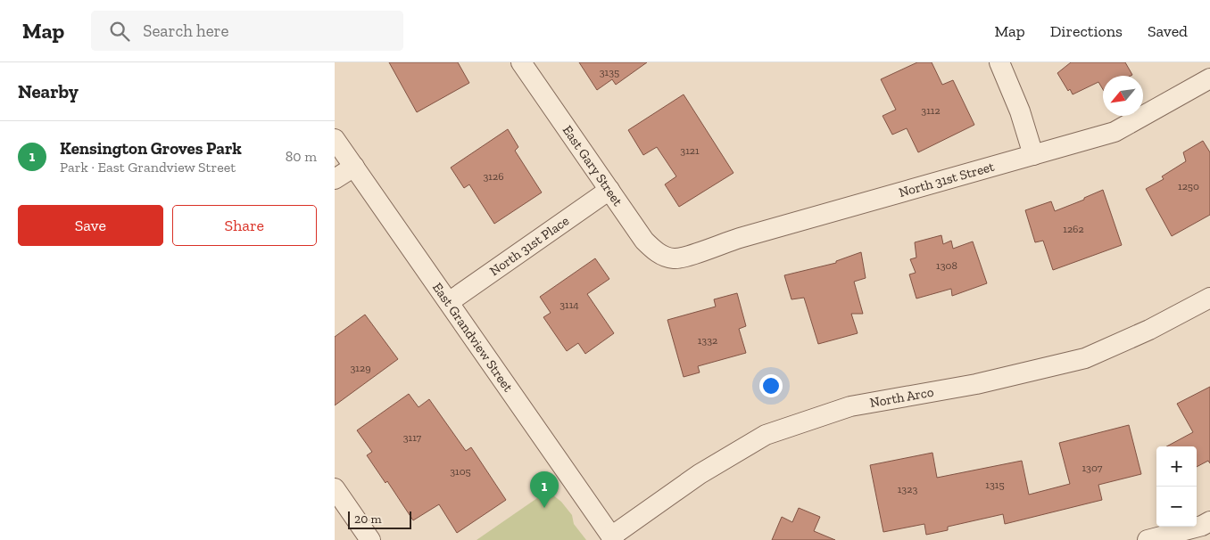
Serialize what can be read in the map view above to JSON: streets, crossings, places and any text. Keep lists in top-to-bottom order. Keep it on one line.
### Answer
{"streets":{"street":["East Gary Street","North 31st Street","North 31st Place","East Grandview Street","North Arco"]},"crossings":[["East Gary Street","North 31st Street"],["East Gary Street","North 31st Place"],["North 31st Place","East Grandview Street"],["East Grandview Street","North Arco"]],"house_numbers":["3135","3112","3121","3126","1250","1262","1308","3114","1332","3129","3117","1307","3105","1315","1323"],"scale_bar":"20 m","north":"bottom left","page":{"header":"Map","search":"Search here","nav":["Map","Directions","Saved"],"heading":"Nearby","list":[{"mark":"1","name":"Kensington Groves Park","note":"Park · East Grandview Street","value":"80 m"}],"buttons":["Save","Share"],"map_buttons":["+","−"],"pins":"1","scale":"20 m"}}
